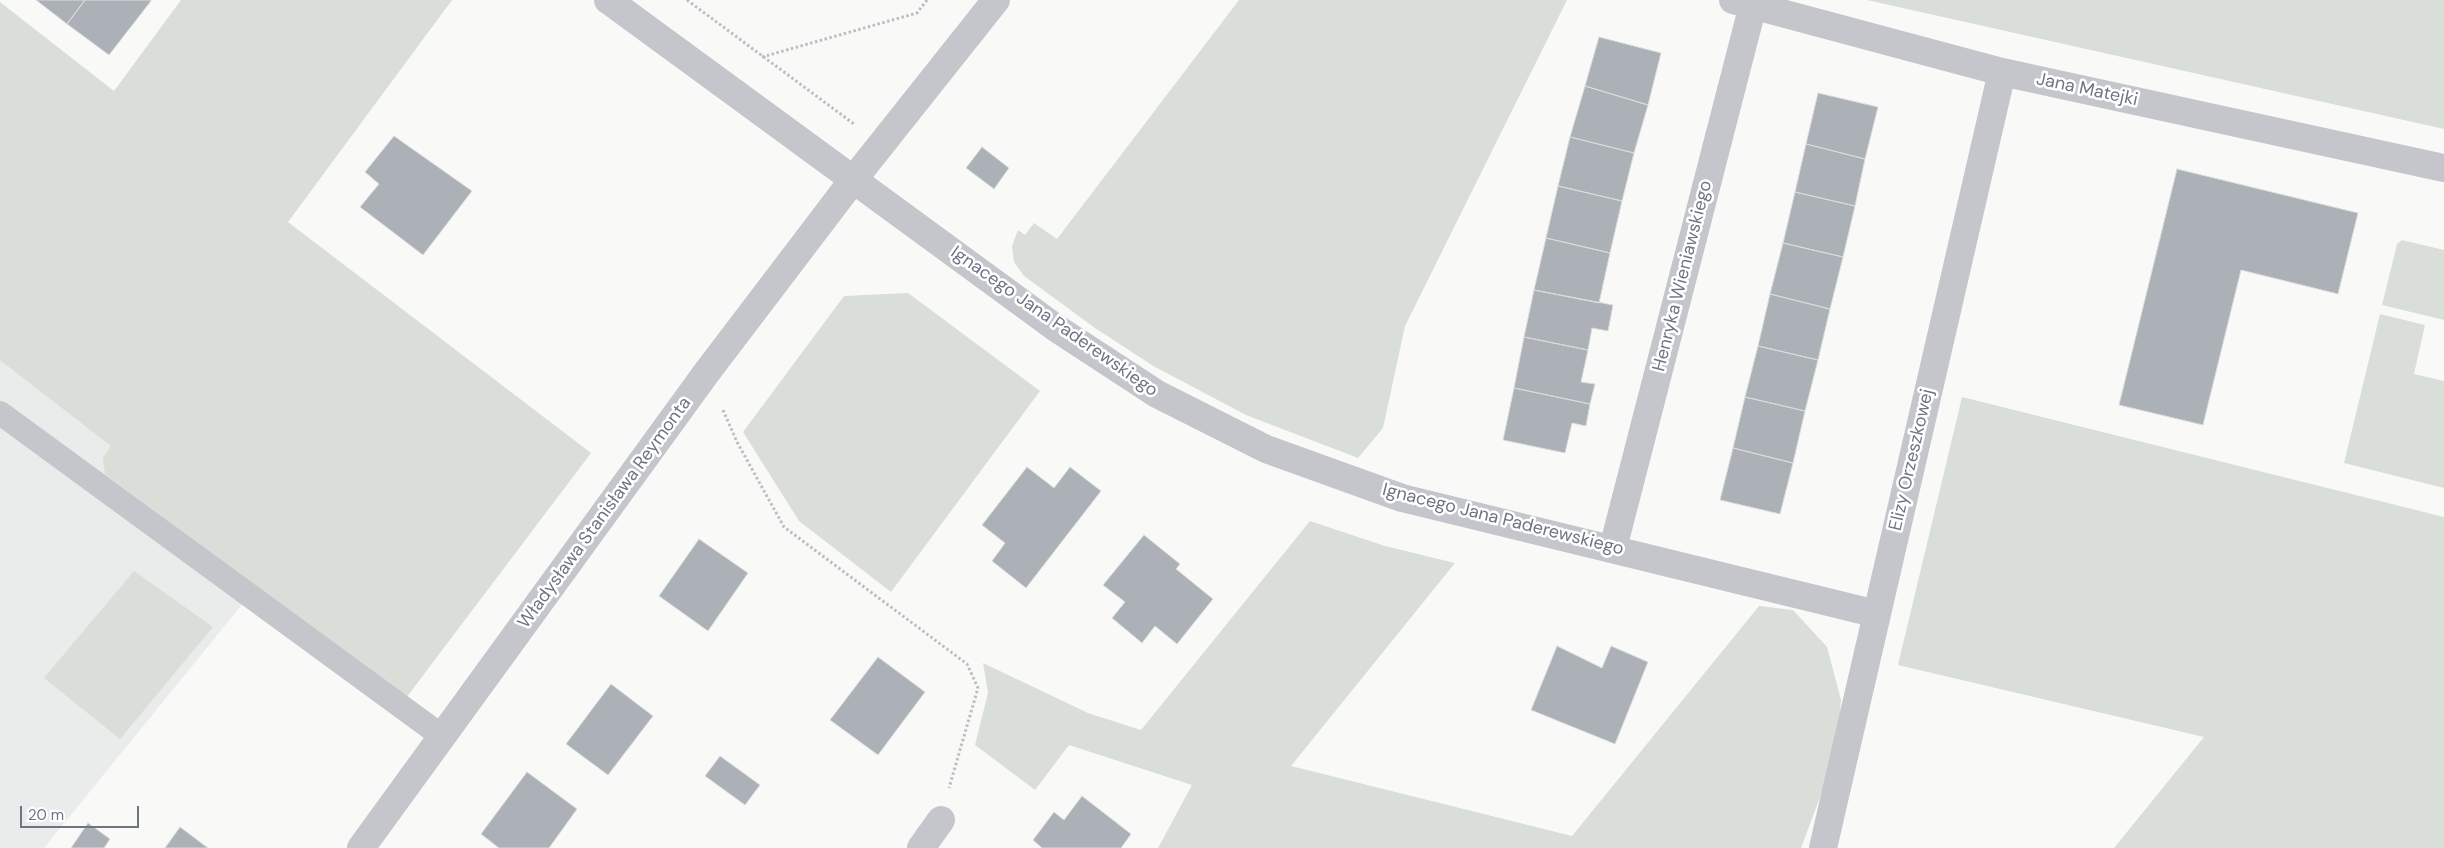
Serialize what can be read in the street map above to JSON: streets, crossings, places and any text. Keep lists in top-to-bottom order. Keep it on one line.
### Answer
{"streets":{"street":["Jana Matejki","Henryka Wieniawskiego","Ignacego Jana Paderewskiego","Elizy Orzeszkowej","Władysława Stanisława Reymonta"]},"crossings":[["Jana Matejki","Henryka Wieniawskiego"],["Jana Matejki","Elizy Orzeszkowej"],["Henryka Wieniawskiego","Ignacego Jana Paderewskiego"],["Ignacego Jana Paderewskiego","Elizy Orzeszkowej"],["Ignacego Jana Paderewskiego","Władysława Stanisława Reymonta"]],"scale_bar":"20 m"}
